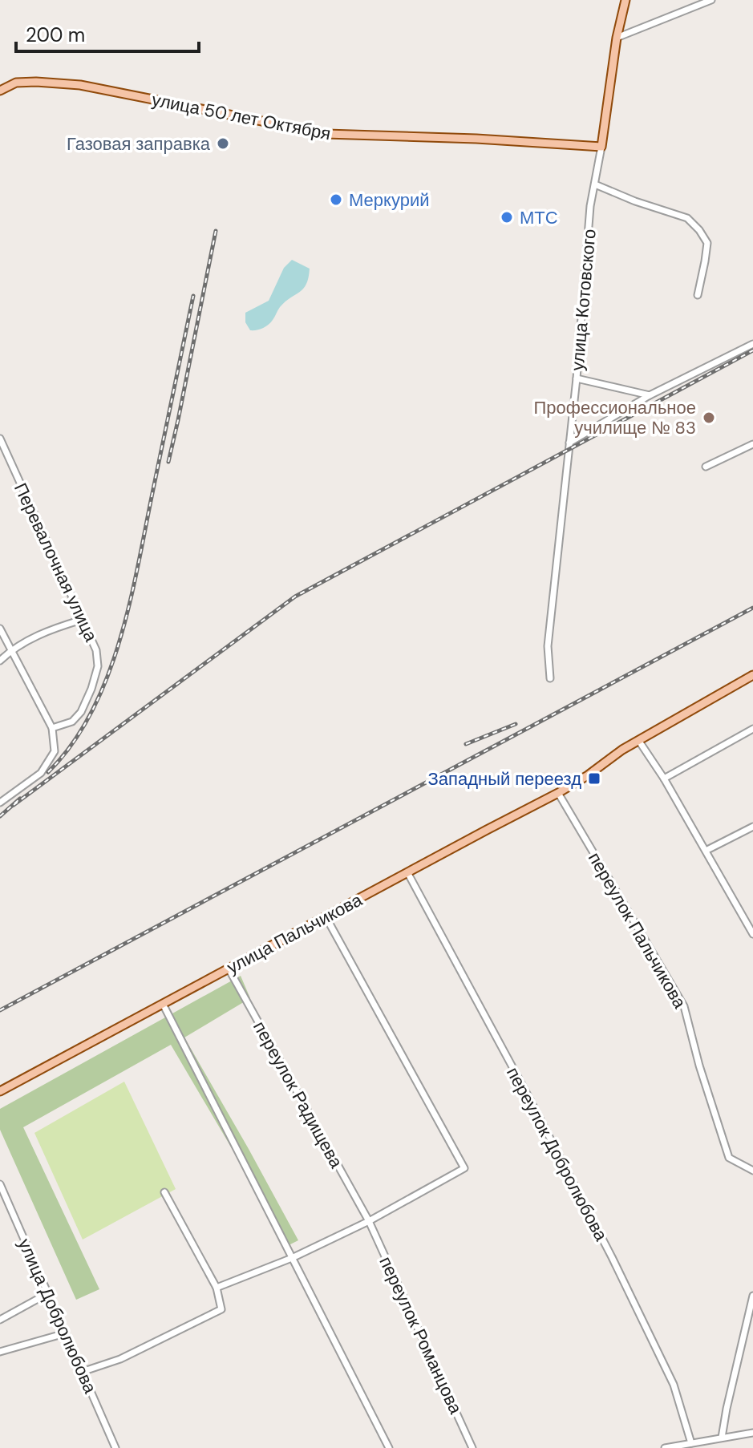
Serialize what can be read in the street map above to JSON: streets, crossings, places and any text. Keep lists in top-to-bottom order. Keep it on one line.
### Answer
{"streets":{"main road":["улица 50 лет Октября","улица Котовского","улица Пальчикова"],"street":["Перевалочная улица","переулок Пальчикова","переулок Радищева","переулок Добролюбова","улица Добролюбова","переулок Романцова"]},"crossings":[["улица 50 лет Октября","улица Котовского"],["переулок Пальчикова","улица Пальчикова"],["улица Пальчикова","переулок Радищева"],["улица Пальчикова","переулок Добролюбова"],["переулок Радищева","переулок Романцова"]],"places":{"other":["Газовая заправка","Меркурий","МТС","Профессиональное училище № 83"],"transit":["Западный переезд"]},"scale_bar":"200 m"}
